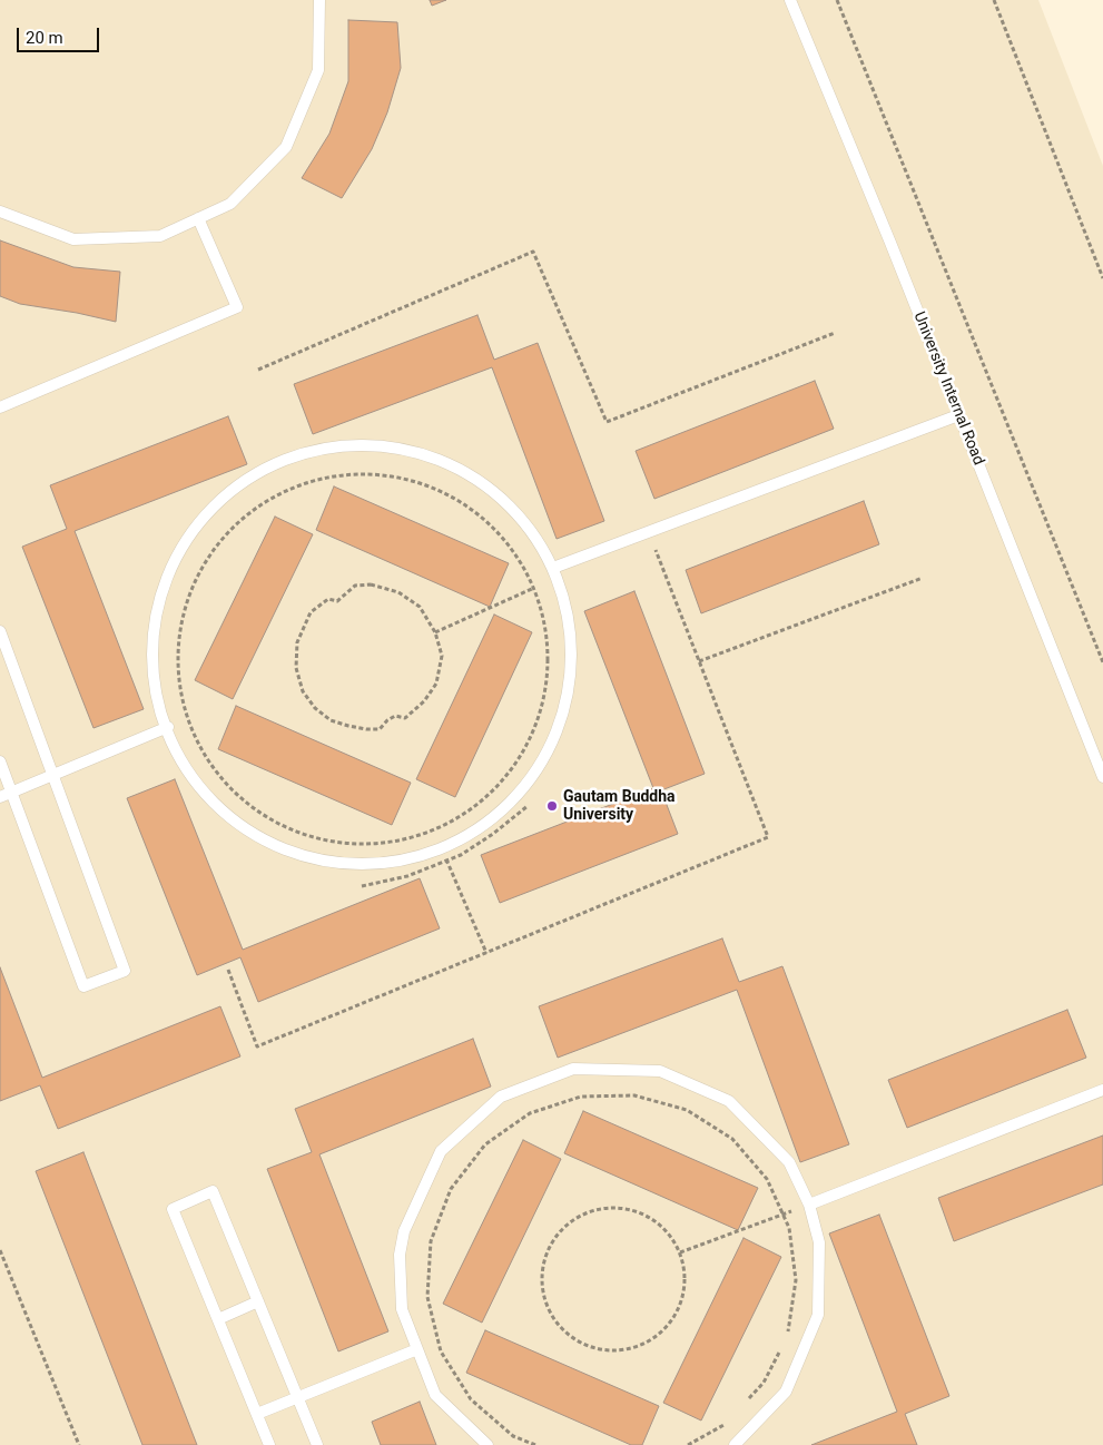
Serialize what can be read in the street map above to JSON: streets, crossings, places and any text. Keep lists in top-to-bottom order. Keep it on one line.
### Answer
{"streets":{"lane":["University Internal Road"]},"places":["Gautam Buddha University"],"scale_bar":"20 m"}
